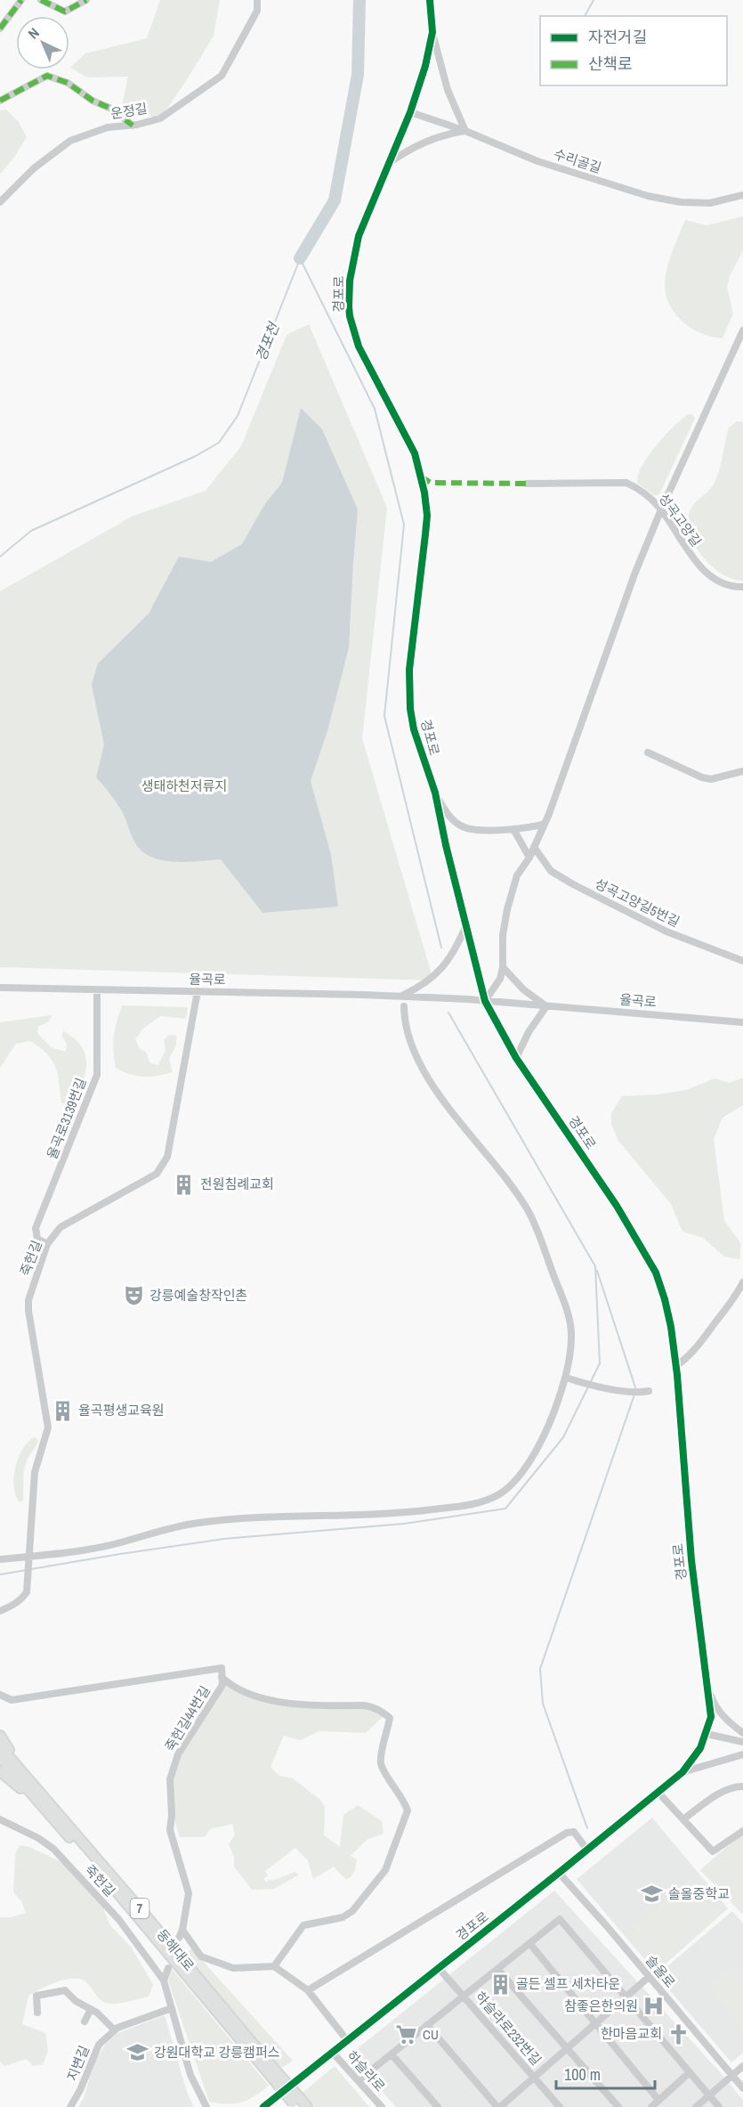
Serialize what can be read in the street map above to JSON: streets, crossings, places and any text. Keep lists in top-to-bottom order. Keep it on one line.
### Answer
{"streets":{"main road":["7","동해대로"],"street":["운정길","수리골길","경포로","성곡고양길","성곡고양길5번길","율곡로","율곡로3139번길","죽헌길","죽헌길44번길","솔올로","하슬라로232번길","지변길","하슬라로"]},"crossings":[["수리골길","경포로"],["경포로","율곡로"],["경포로","솔올로"],["경포로","하슬라로232번길"],["경포로","하슬라로"],["율곡로","율곡로3139번길"],["율곡로","죽헌길"],["율곡로3139번길","죽헌길"],["솔올로","하슬라로232번길"]],"water":["경포천"],"parks":["생태하천저류지"],"places":{"building":["전원침례교회","율곡평생교육원","골든 셀프 세차타운"],"theatre":["강릉예술창작인촌"],"school or university":["솔올중학교","강원대학교 강릉캠퍼스"],"hospital":["참좋은한의원"],"church":["한마음교회"],"supermarket":["CU"]},"legend":["자전거길","산책로"],"scale_bar":"100 m","north":"top left"}
